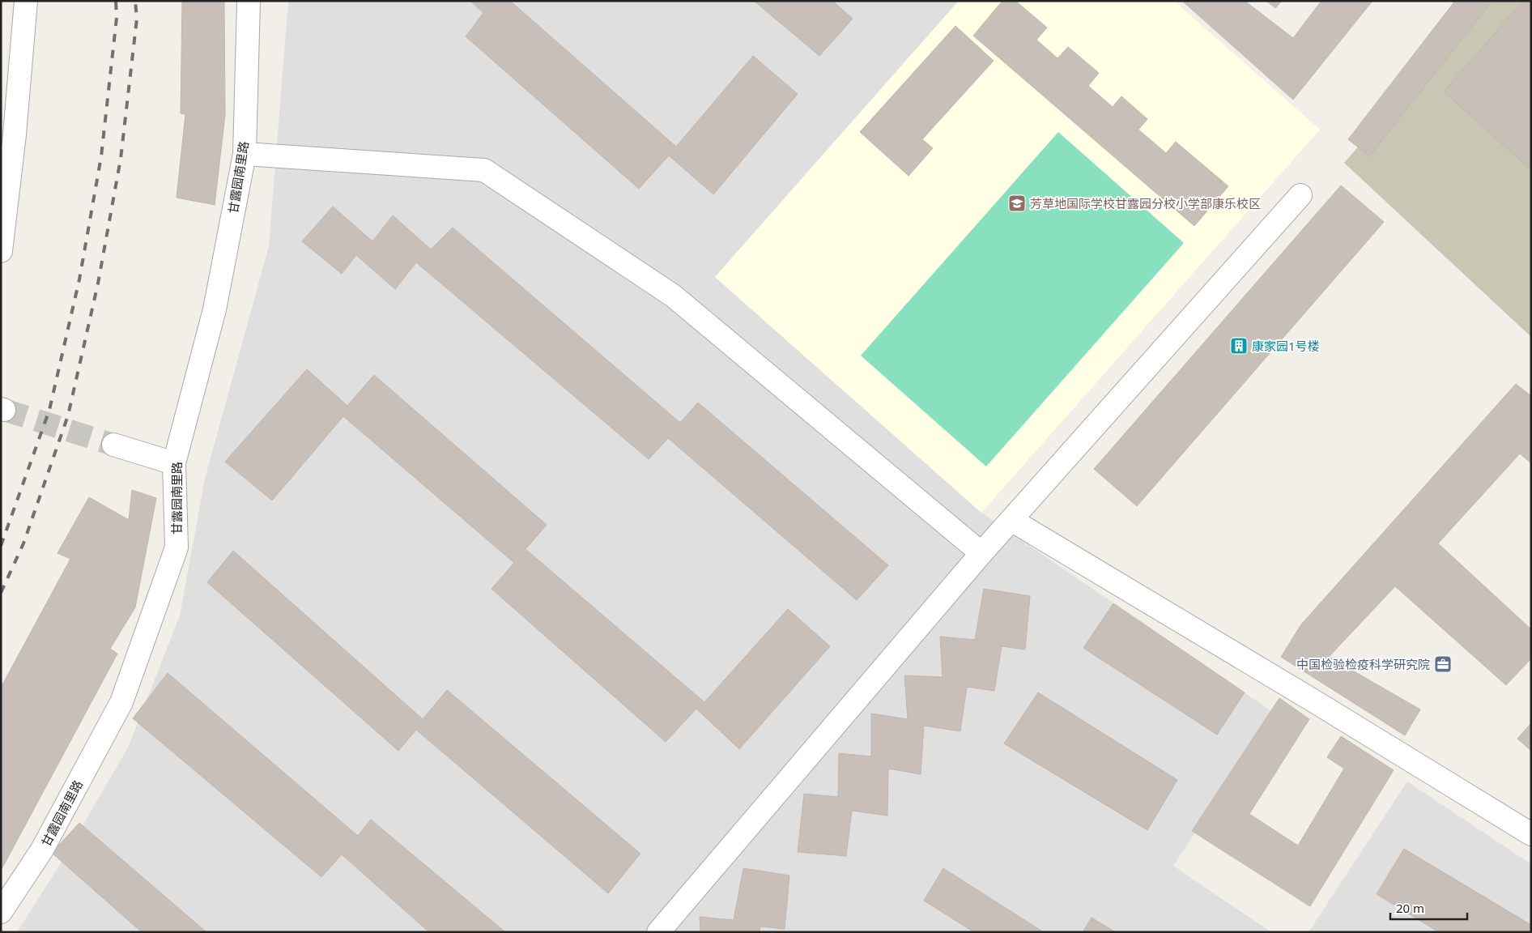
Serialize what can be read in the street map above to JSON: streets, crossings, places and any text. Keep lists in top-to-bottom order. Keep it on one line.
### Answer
{"streets":{"street":["甘露园南里路"]},"places":{"school or university":["芳草地国际学校甘露园分校小学部康乐校区"],"building":["康家园1号楼"],"office":["中国检验检疫科学研究院"]},"scale_bar":"20 m"}
